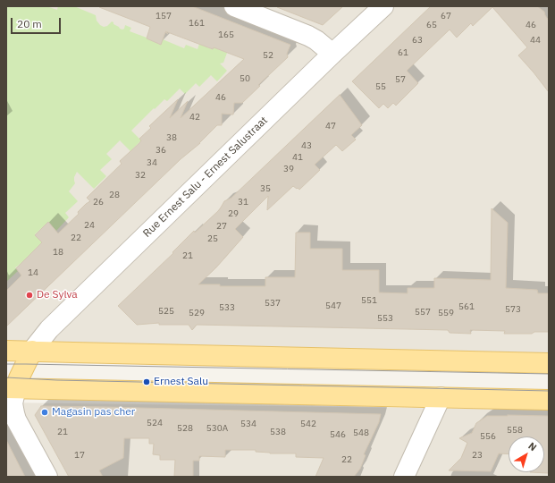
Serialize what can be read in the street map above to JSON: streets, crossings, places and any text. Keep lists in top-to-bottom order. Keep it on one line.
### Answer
{"streets":{"street":["Rue Ernest Salu - Ernest Salustraat"]},"places":["De Sylva","Ernest Salu","Magasin pas cher"],"house_numbers":["157","67","161","65","46","165","63","44","61","52","50","57","55","46","42","47","38","43","36","41","34","39","32","35","28","26","31","29","24","27","22","25","18","21","14","551","537","547","561","533","573","525","557","529","559","553","524","534","542","528","530A","558","21","538","548","546","556","17","23","22"],"scale_bar":"20 m","north":"top right"}
